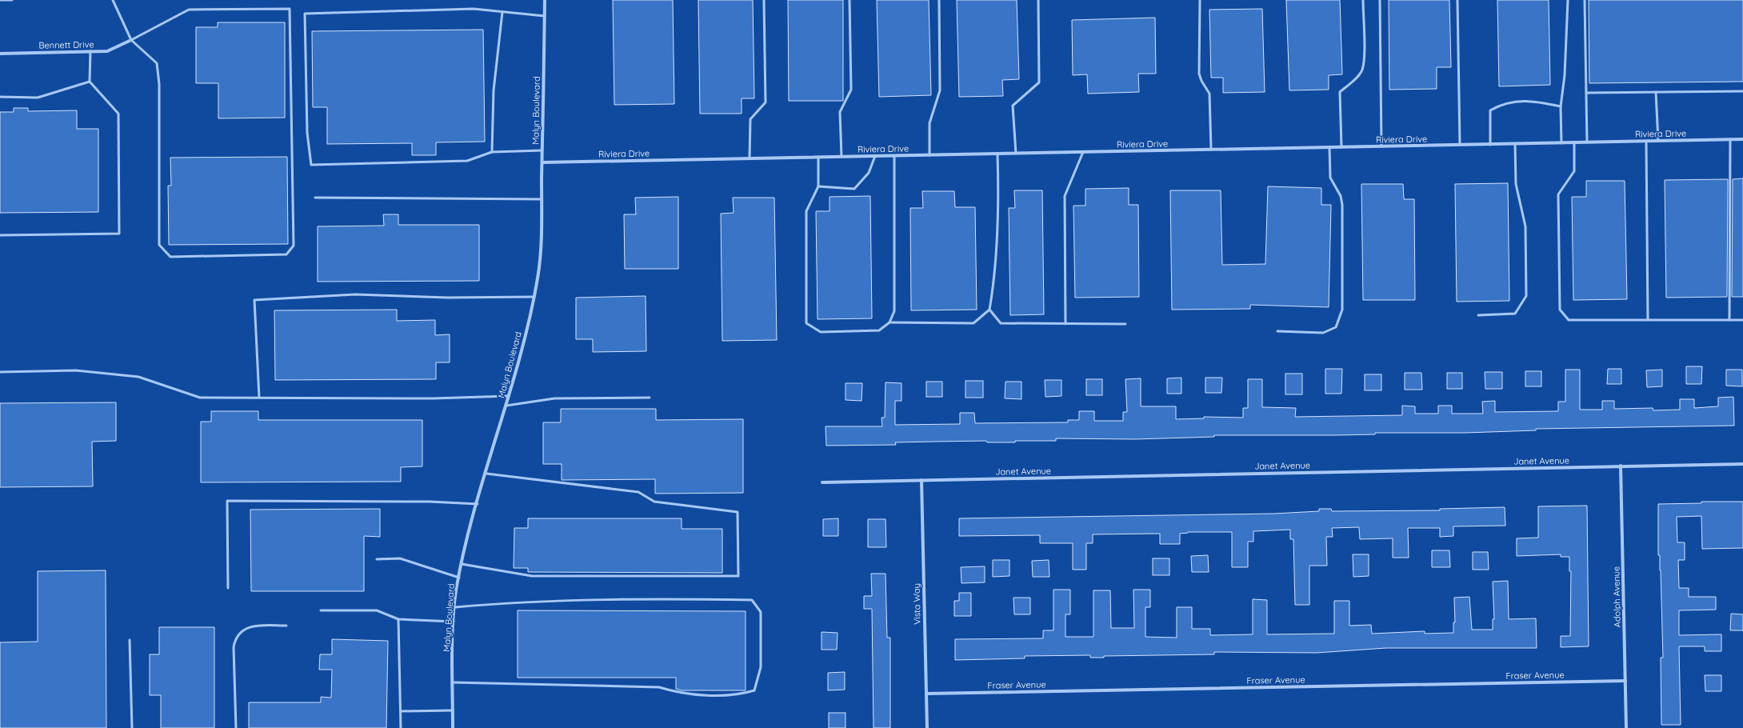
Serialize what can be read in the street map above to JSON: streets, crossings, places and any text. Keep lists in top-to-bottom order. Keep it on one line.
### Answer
{"streets":{"street":["Bennett Drive","Malyn Boulevard","Riviera Drive","Janet Avenue","Adolph Avenue","Vista Way","Fraser Avenue"]},"crossings":[["Malyn Boulevard","Riviera Drive"],["Janet Avenue","Adolph Avenue"],["Janet Avenue","Vista Way"],["Adolph Avenue","Fraser Avenue"],["Vista Way","Fraser Avenue"]]}
